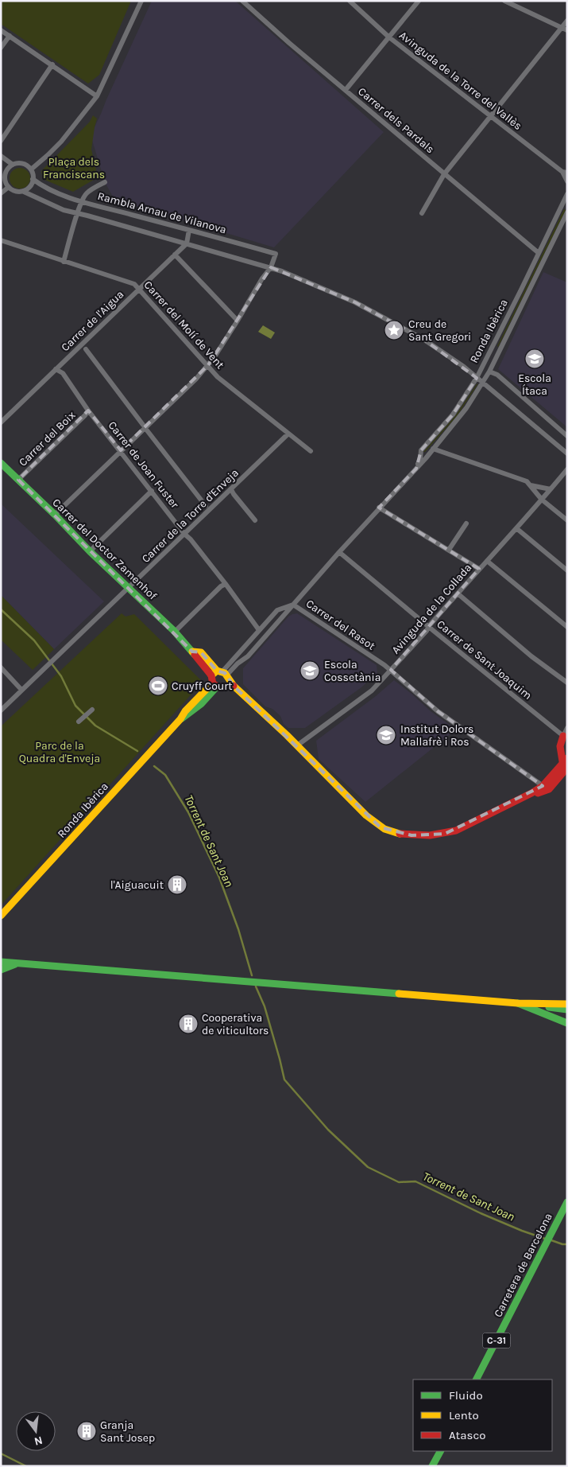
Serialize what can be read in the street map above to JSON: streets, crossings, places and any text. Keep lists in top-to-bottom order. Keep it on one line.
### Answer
{"streets":{"main road":["Ronda Ibèrica","Carrer del Doctor Zamenhof","Carretera de Barcelona","C-31"],"street":["Avinguda de la Torre del Vallès","Carrer dels Pardals","Rambla Arnau de Vilanova","Carrer de l'Aigua","Carrer del Molí de Vent","Carrer del Boix","Carrer de Joan Fuster","Carrer de la Torre d'Enveja","Avinguda de la Collada","Carrer del Rasot","Carrer de Sant Joaquim"]},"crossings":[["Carrer dels Pardals","Ronda Ibèrica"],["Rambla Arnau de Vilanova","Carrer de l'Aigua"],["Rambla Arnau de Vilanova","Ronda Ibèrica"],["Carrer de l'Aigua","Carrer del Molí de Vent"],["Carrer de l'Aigua","Carrer de Joan Fuster"],["Carrer del Molí de Vent","Carrer de la Torre d'Enveja"],["Ronda Ibèrica","Carrer de Joan Fuster"],["Ronda Ibèrica","Carrer del Doctor Zamenhof"],["Ronda Ibèrica","Carrer del Rasot"],["Ronda Ibèrica","Carrer de Sant Joaquim"],["Carrer del Boix","Carrer de Joan Fuster"],["Carrer del Boix","Carrer del Doctor Zamenhof"],["Carrer de Joan Fuster","Carrer de la Torre d'Enveja"],["Carrer de la Torre d'Enveja","Carrer del Doctor Zamenhof"],["Avinguda de la Collada","Carrer del Rasot"],["Avinguda de la Collada","Carrer de Sant Joaquim"]],"water":["Torrent de Sant Joan"],"parks":["Plaça dels Franciscans","Parc de la Quadra d'Enveja"],"places":{"place":["Creu de Sant Gregori"],"school or university":["Escola Ítaca","Escola Cossetània","Institut Dolors Mallafrè i Ros"],"sports":["Cruyff Court"],"building":["l'Aiguacuit","Cooperativa de viticultors","Granja Sant Josep"]},"legend":["Fluido","Lento","Atasco"],"north":"bottom"}
